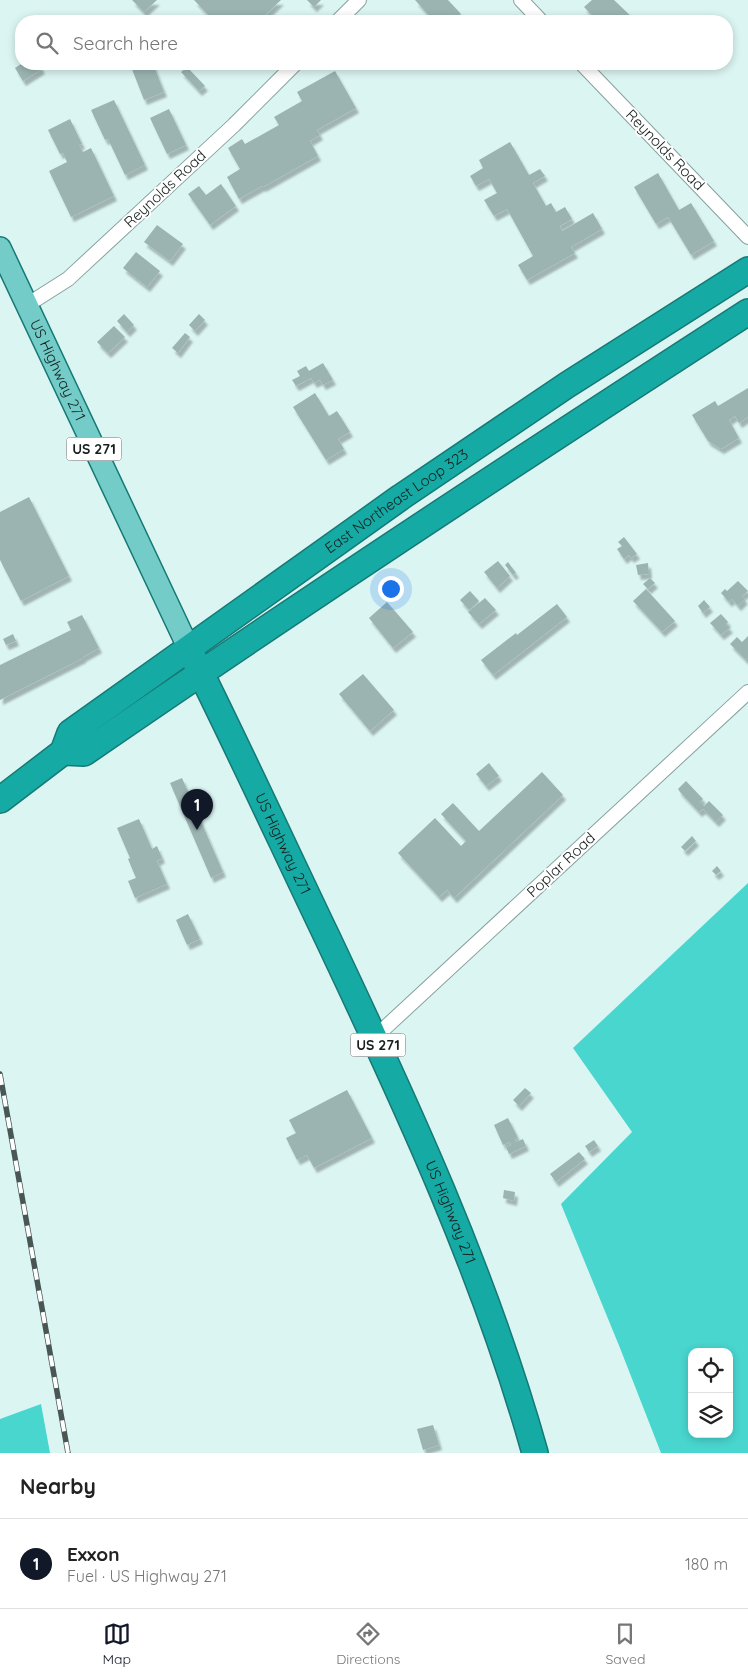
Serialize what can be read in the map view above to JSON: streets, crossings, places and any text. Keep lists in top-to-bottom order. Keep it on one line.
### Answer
{"streets":{"highway":["US Highway 271","US 271","East Northeast Loop 323"],"street":["Reynolds Road","Poplar Road"]},"crossings":[["Reynolds Road","US Highway 271"],["US Highway 271","East Northeast Loop 323"],["US Highway 271","Poplar Road"]],"page":{"search":"Search here","pins":"1","heading":"Nearby","list":[{"mark":"1","name":"Exxon","note":"Fuel · US Highway 271","value":"180 m"}],"nav":["Map","Directions","Saved"]}}
